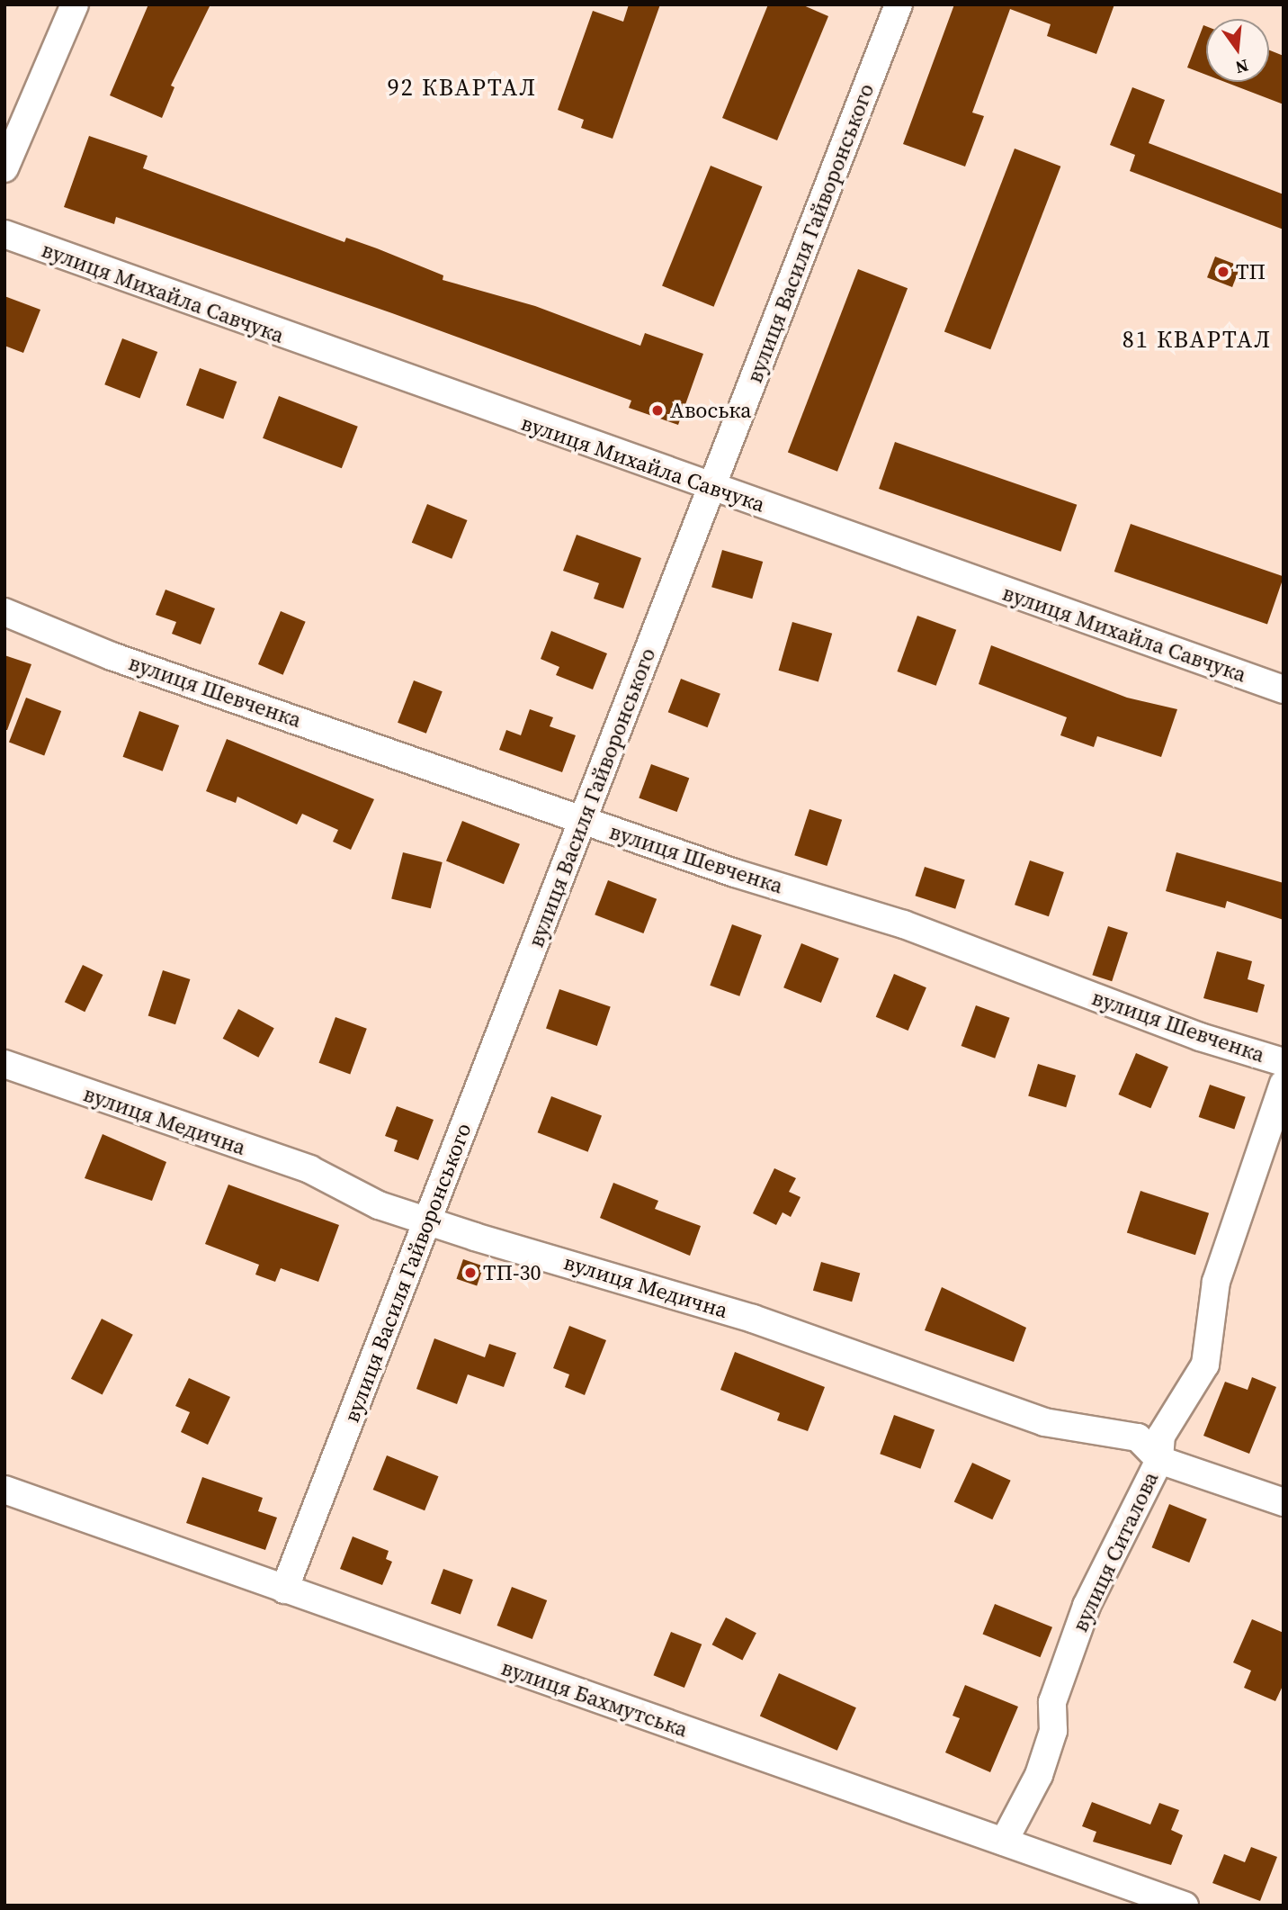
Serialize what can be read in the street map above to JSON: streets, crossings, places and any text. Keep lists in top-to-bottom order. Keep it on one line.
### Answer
{"streets":{"street":["вулиця Василя Гайворонського","вулиця Михайла Савчука","вулиця Шевченка","вулиця Медична","вулиця Ситалова","вулиця Бахмутська"]},"crossings":[["вулиця Василя Гайворонського","вулиця Михайла Савчука"],["вулиця Василя Гайворонського","вулиця Шевченка"],["вулиця Василя Гайворонського","вулиця Медична"],["вулиця Василя Гайворонського","вулиця Бахмутська"],["вулиця Медична","вулиця Ситалова"],["вулиця Ситалова","вулиця Бахмутська"]],"districts":["92 КВАРТАЛ","81 КВАРТАЛ"],"places":["ТП","Авоська","ТП-30"],"north":"bottom"}
